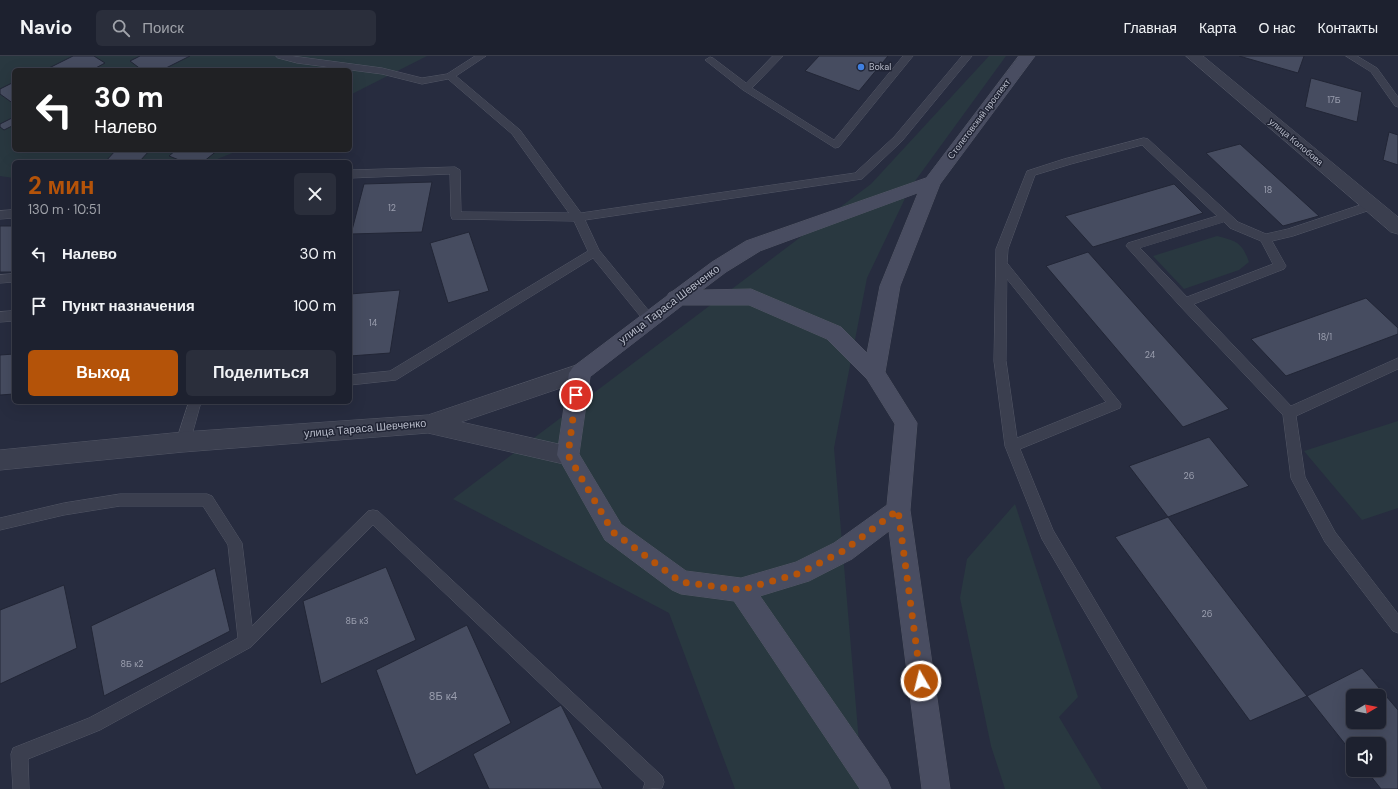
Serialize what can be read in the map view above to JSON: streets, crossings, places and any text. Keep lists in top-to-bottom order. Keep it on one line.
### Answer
{"streets":{"main road":["Столетовский проспект","улица Тараса Шевченко"],"street":["улица Колобова"]},"crossings":[["Столетовский проспект","улица Тараса Шевченко"]],"places":["Bokal"],"house_numbers":["17Б","18","12","14","18/1","24","26","26","8Б к3","8Б к2","8Б к4"],"north":"right","page":{"header":"Navio","search":"Поиск","nav":["Главная","Карта","О нас","Контакты"],"turn":["30 m","Налево"],"heading":["2 мин","130 m · 10:51"],"list":[{"name":"Налево","value":"30 m"},{"name":"Пункт назначения","value":"100 m"}],"buttons":["Выход","Поделиться"]}}
